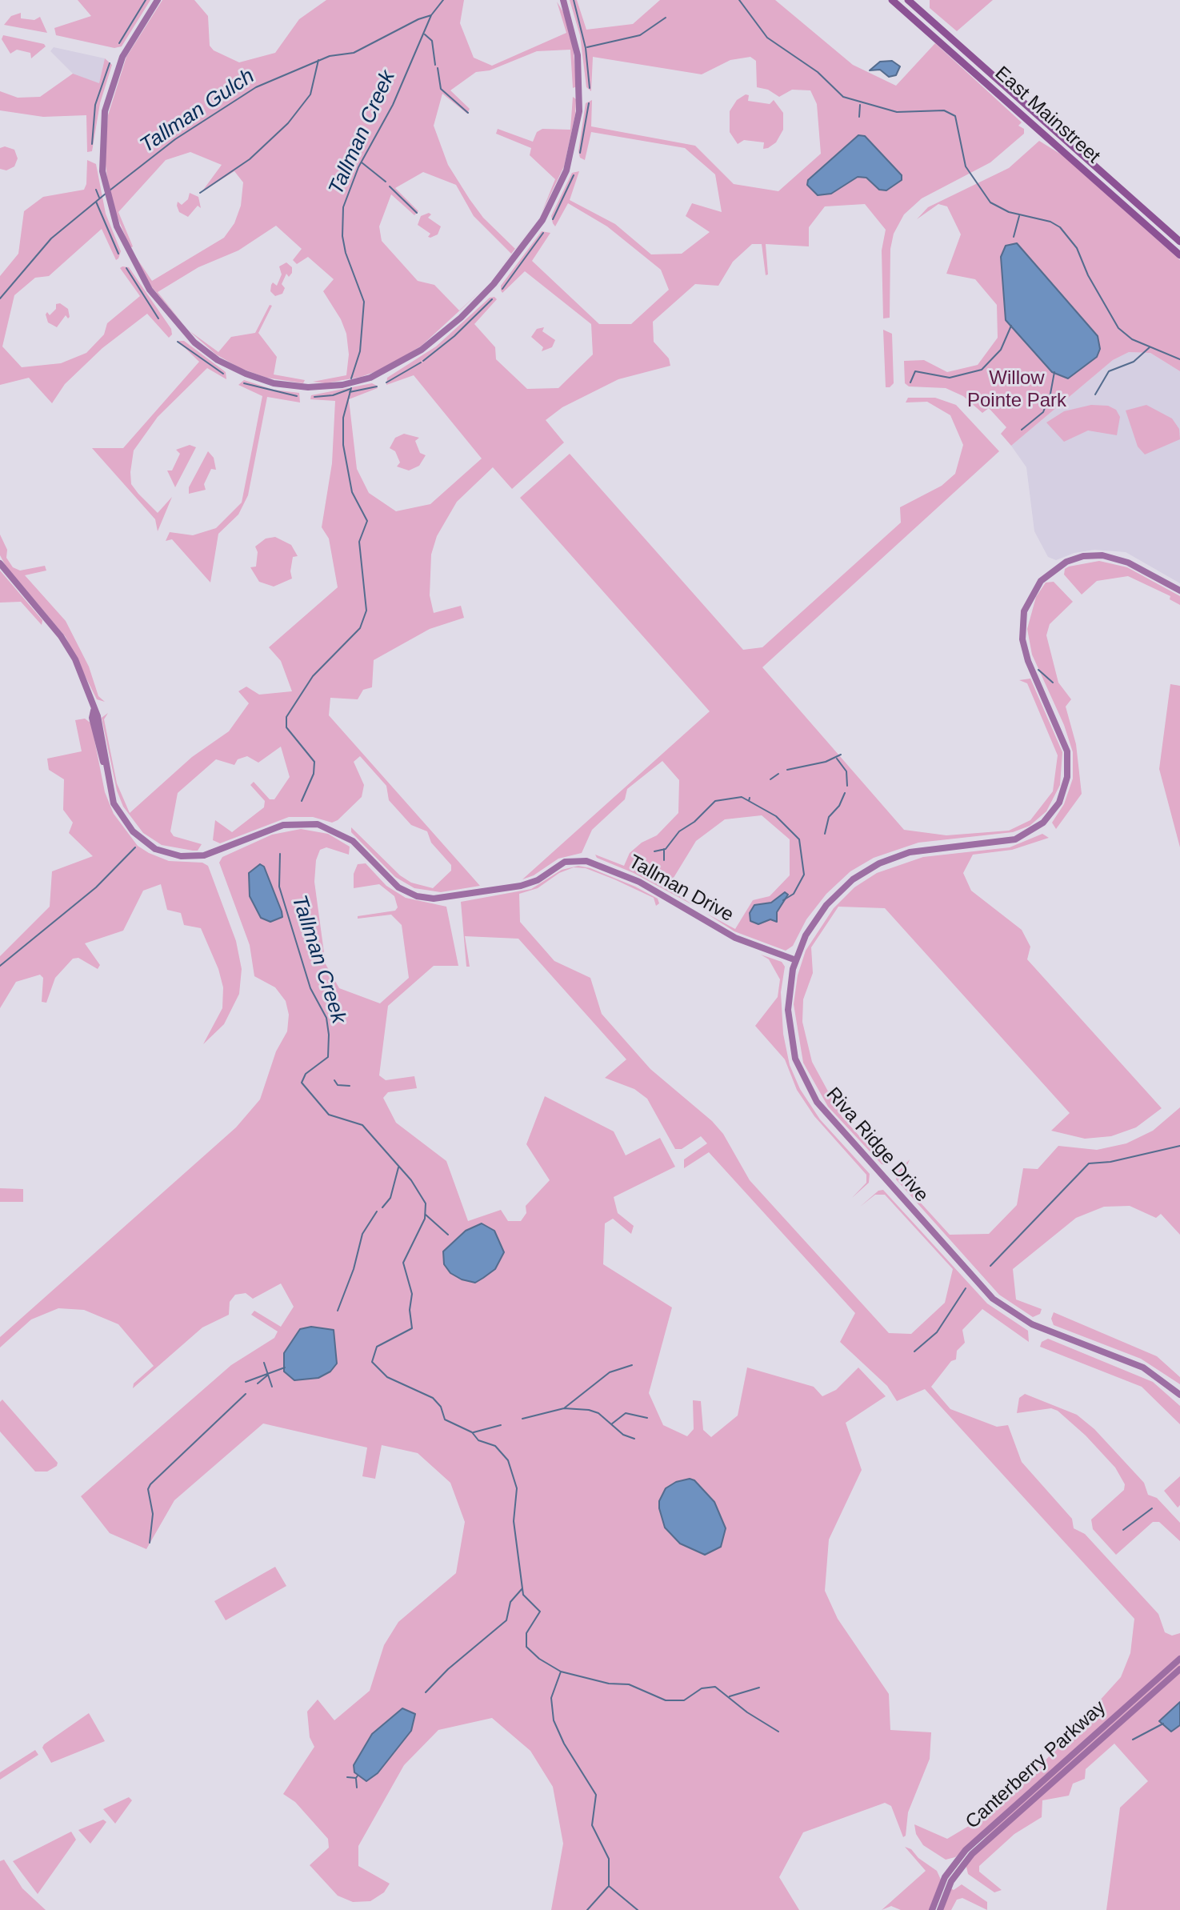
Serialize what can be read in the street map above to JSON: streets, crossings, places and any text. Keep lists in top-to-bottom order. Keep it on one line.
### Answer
{"streets":{"main road":["East Mainstreet"],"street":["Tallman Drive","Riva Ridge Drive","Canterberry Parkway"]},"crossings":[["Tallman Drive","Riva Ridge Drive"]],"water":["Tallman Gulch","Tallman Creek"],"parks":["Willow Pointe Park"]}
